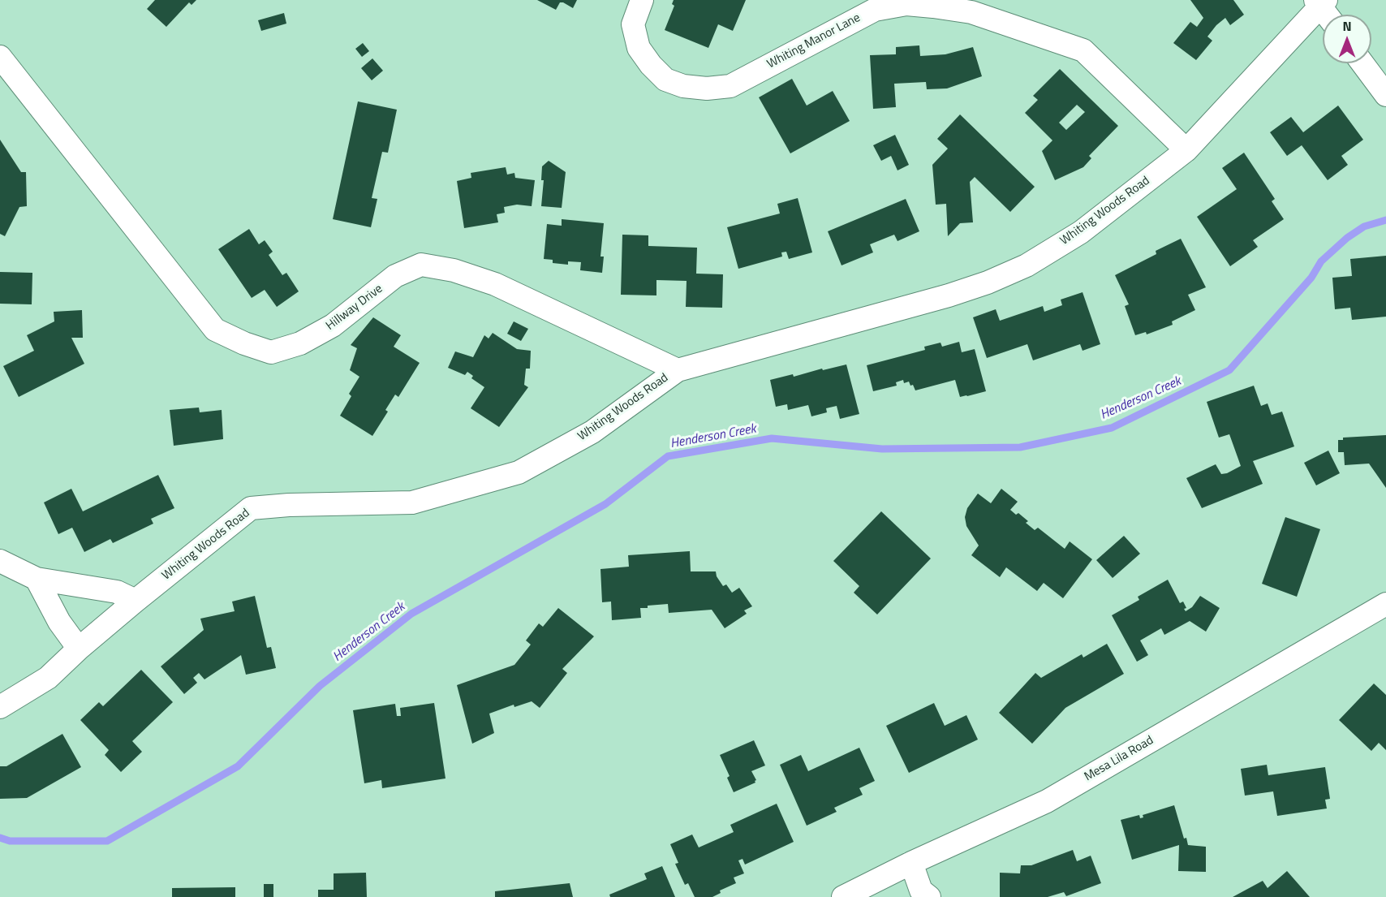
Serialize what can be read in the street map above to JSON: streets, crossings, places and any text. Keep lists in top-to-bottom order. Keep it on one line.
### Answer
{"streets":{"street":["Whiting Manor Lane","Whiting Woods Road","Hillway Drive","Mesa Lila Road"]},"crossings":[["Whiting Manor Lane","Whiting Woods Road"],["Whiting Woods Road","Hillway Drive"]],"water":["Henderson Creek"],"north":"top"}
